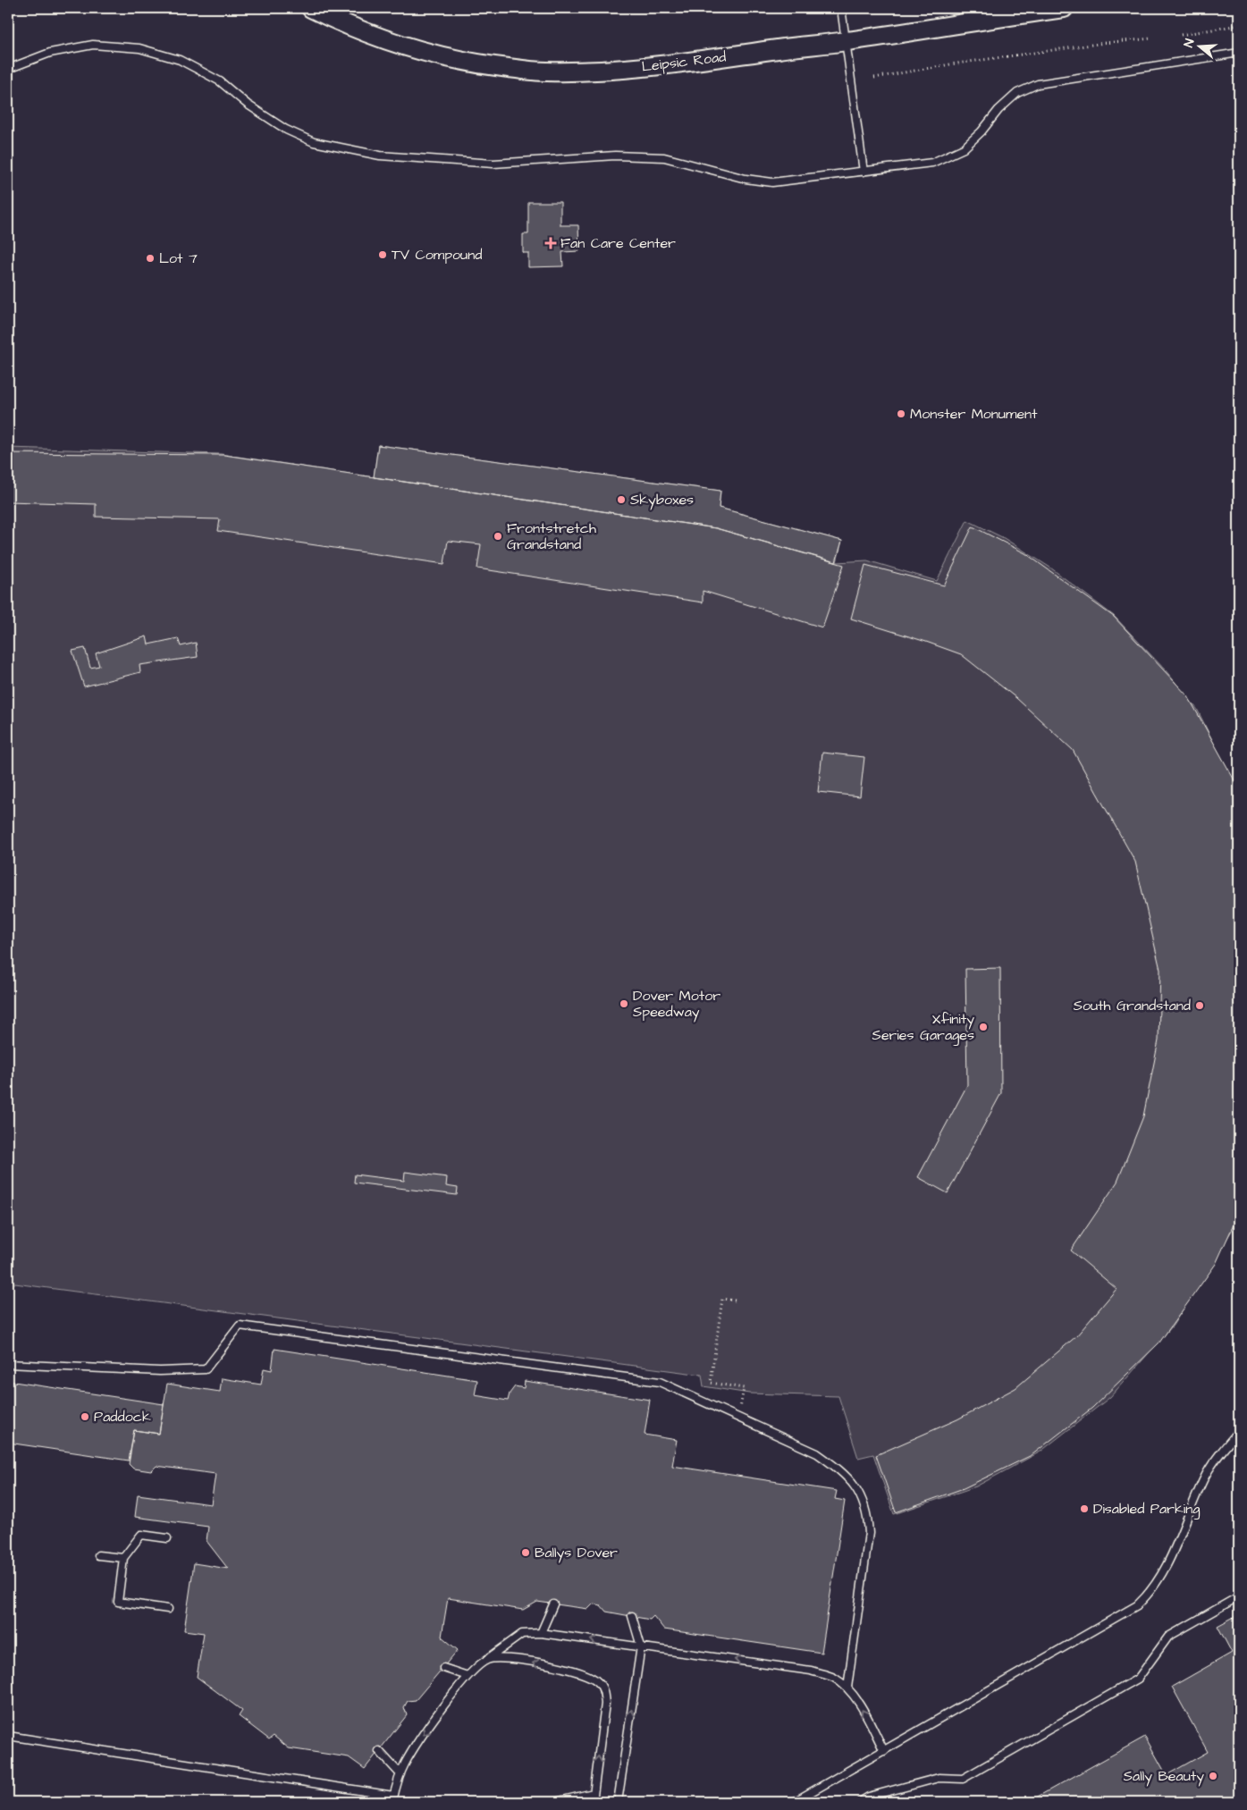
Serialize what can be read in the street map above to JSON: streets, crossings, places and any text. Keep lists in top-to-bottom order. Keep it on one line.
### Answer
{"streets":{"street":["Leipsic Road"]},"places":{"health":["Fan Care Center"],"other":["TV Compound","Lot 7","Monster Monument","Skyboxes","Frontstretch Grandstand","Dover Motor Speedway","South Grandstand","Xfinity Series Garages","Paddock","Disabled Parking","Ballys Dover","Sally Beauty"]},"north":"left"}
